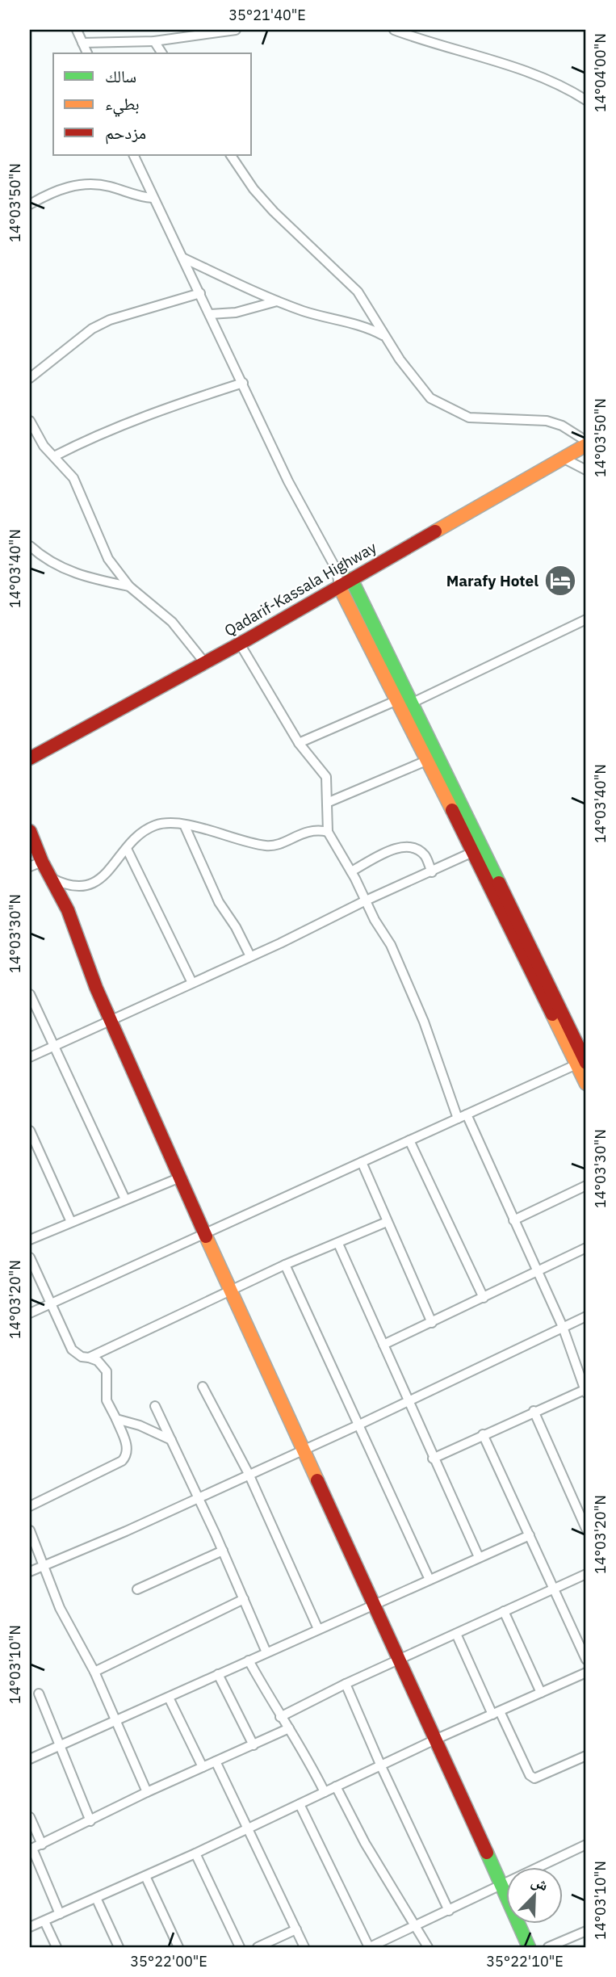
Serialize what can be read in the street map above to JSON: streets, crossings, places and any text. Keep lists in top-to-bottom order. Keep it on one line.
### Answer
{"streets":{"main road":["Qadarif-Kassala Highway"]},"places":{"hotel":["Marafy Hotel"]},"legend":["سالك","بطيء","مزدحم"],"north":"top right","coordinates":["35°21'40\"E","14°04'00\"N","14°03'50\"N","14°03'40\"N","14°03'30\"N","14°03'20\"N","14°03'10\"N","35°22'00\"E","35°22'10\"E"]}
